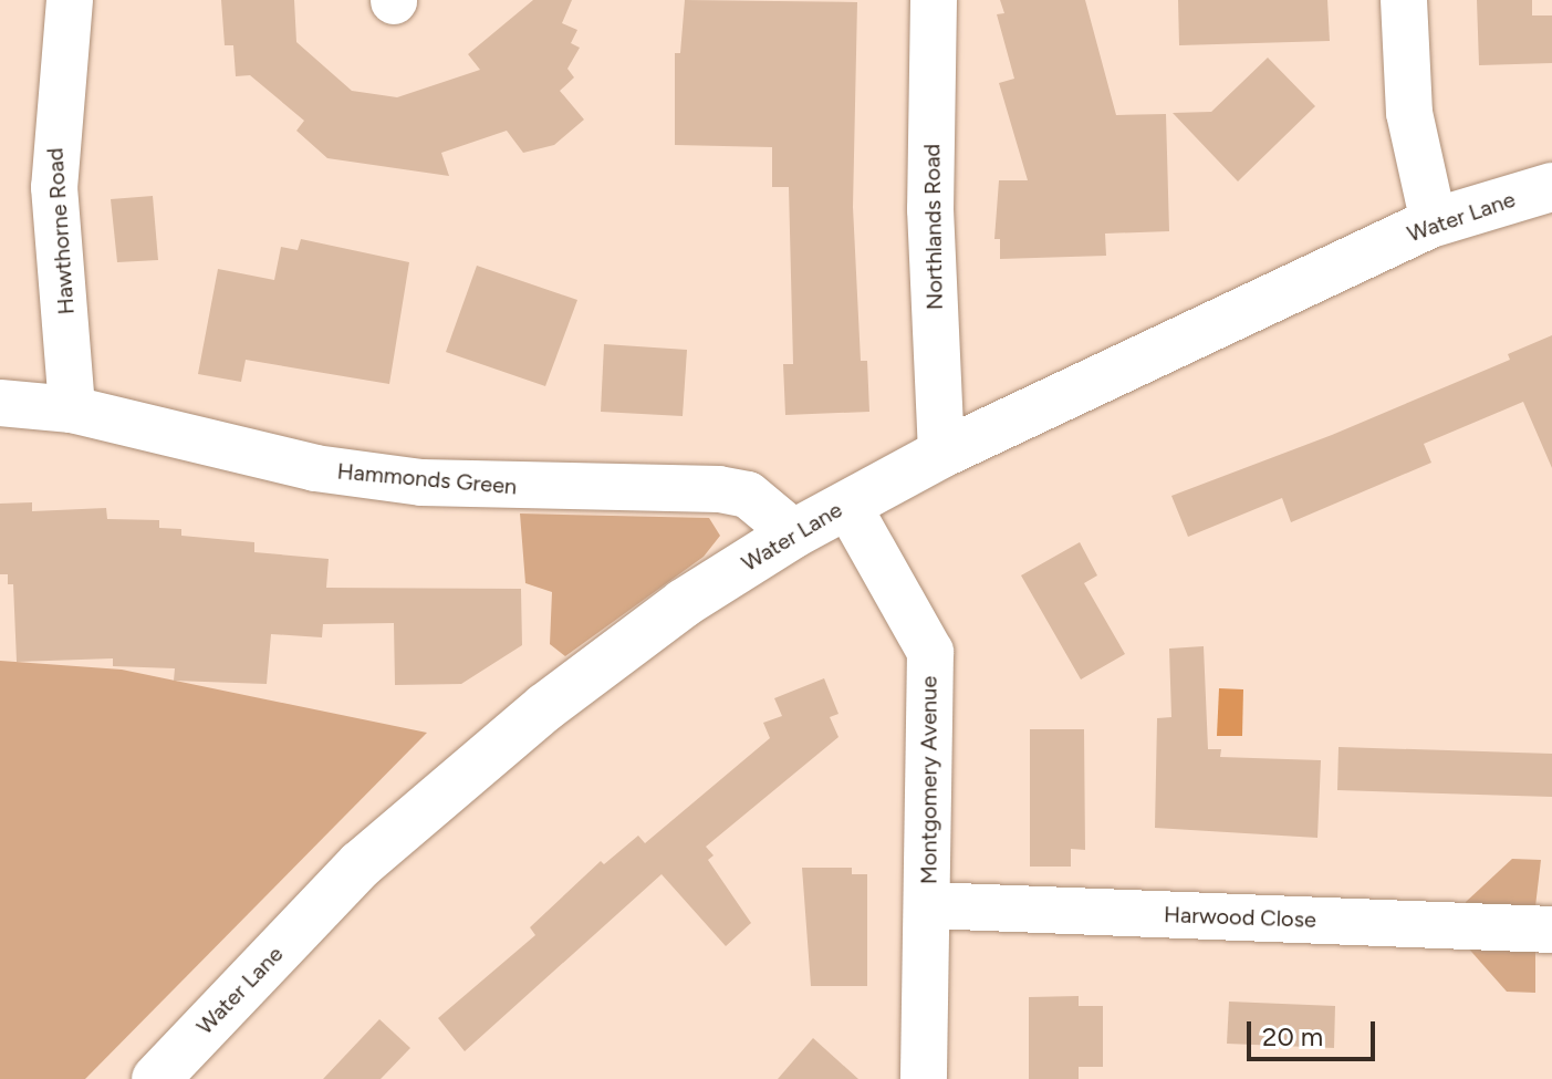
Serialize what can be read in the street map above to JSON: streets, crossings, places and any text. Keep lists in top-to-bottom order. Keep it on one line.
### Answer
{"streets":{"street":["Water Lane","Northlands Road","Hawthorne Road","Hammonds Green","Montgomery Avenue","Harwood Close"]},"crossings":[["Water Lane","Northlands Road"],["Water Lane","Hammonds Green"],["Water Lane","Montgomery Avenue"],["Hawthorne Road","Hammonds Green"],["Montgomery Avenue","Harwood Close"]],"scale_bar":"20 m"}
